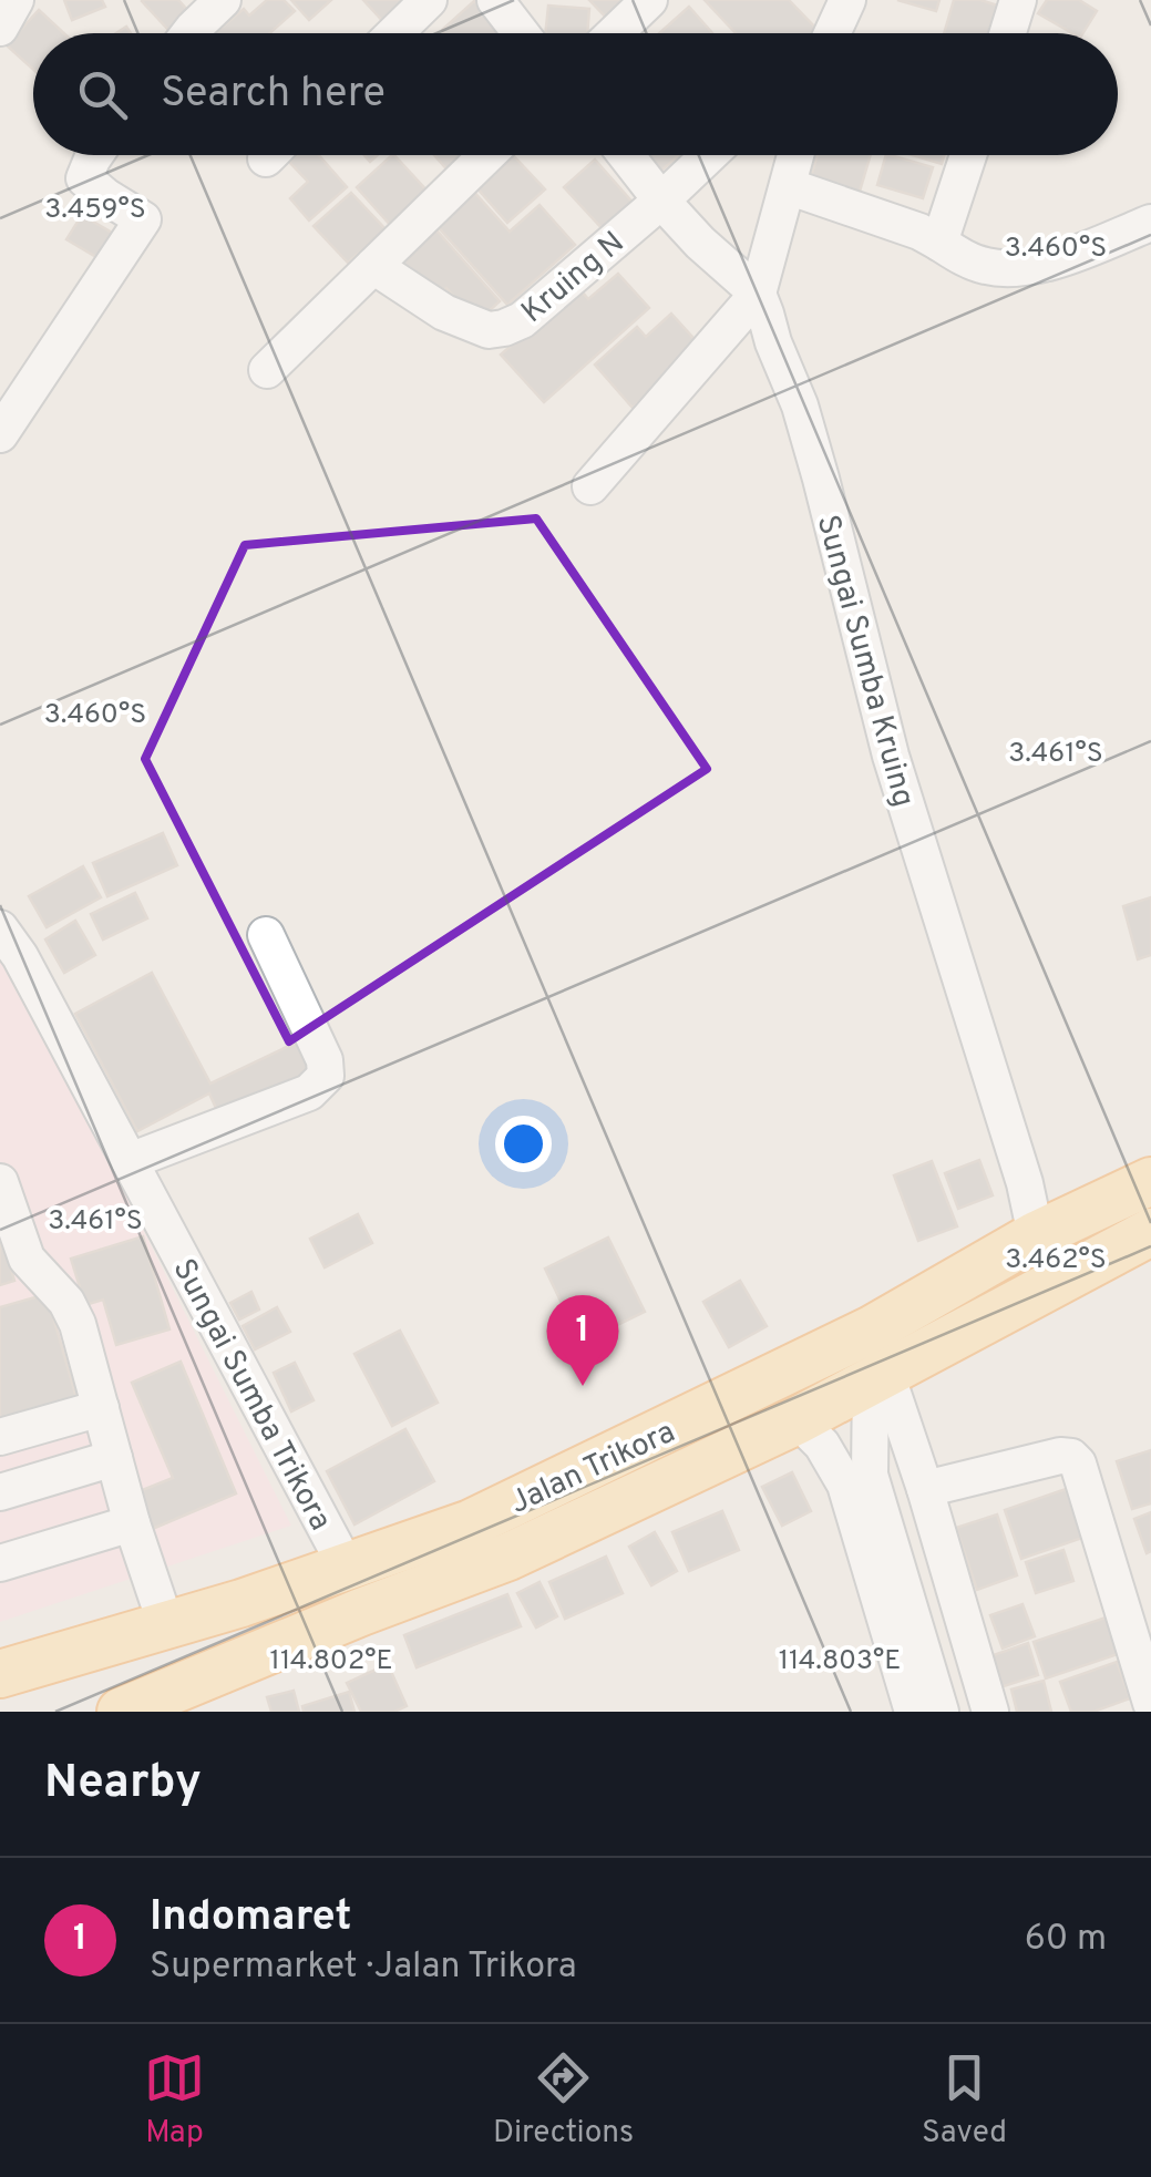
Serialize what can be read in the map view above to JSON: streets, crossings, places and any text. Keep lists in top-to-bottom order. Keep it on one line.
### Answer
{"streets":{"main road":["Jalan Trikora"],"street":["Kruing N","Sungai Sumba Kruing","Sungai Sumba Trikora"]},"crossings":[["Kruing N","Sungai Sumba Kruing"],["Sungai Sumba Kruing","Jalan Trikora"],["Sungai Sumba Trikora","Jalan Trikora"]],"page":{"search":"Search here","pins":"1","heading":"Nearby","list":[{"mark":"1","name":"Indomaret","note":"Supermarket · Jalan Trikora","value":"60 m"}],"nav":["Map","Directions","Saved"]},"coordinates":["3.459°S","3.460°S","3.461°S","3.462°S","114.802°E","114.803°E"]}
